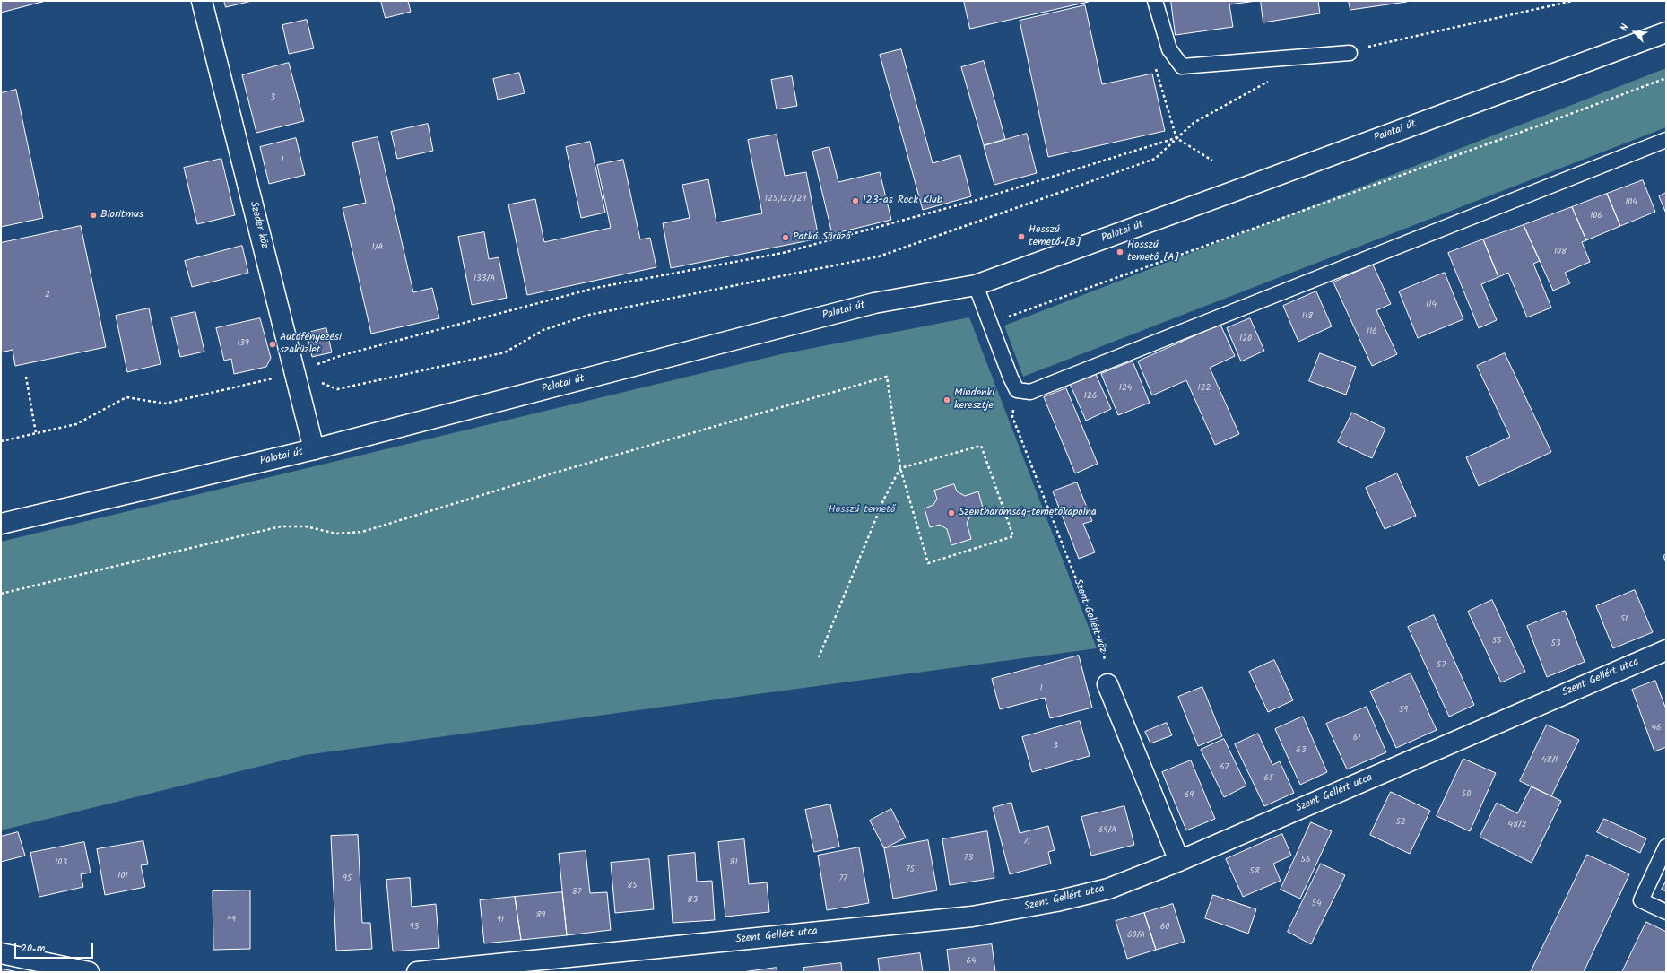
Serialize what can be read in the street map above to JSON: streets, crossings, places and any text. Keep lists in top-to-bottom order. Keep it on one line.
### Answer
{"streets":{"street":["Palotai út","Szeder köz","Szent Gellért utca"],"path":["Szent Gellért köz"]},"crossings":[["Palotai út","Szeder köz"]],"parks":["Hosszú temető"],"places":["123-as Rock Klub","Bioritmus","Hosszú temető [B]","Patkó Söröző","Hosszú temető [A]","Autófényezési szaküzlet","Mindenki keresztje","Szentháromság-temetőkápolna"],"house_numbers":["3","1","125,127,129","104","106","1/A","108","133/A","2","114","118","116","120","139","124","122","126","51","55","53","57","1","59","46","61","3","63","48/1","67","65","50","69","52","48/2","69/A","71","73","56","103","81","75","58","101","95","77","85","87","83","54","89","99","91","93","60","60/A","64"],"scale_bar":"20 m","north":"top left"}
